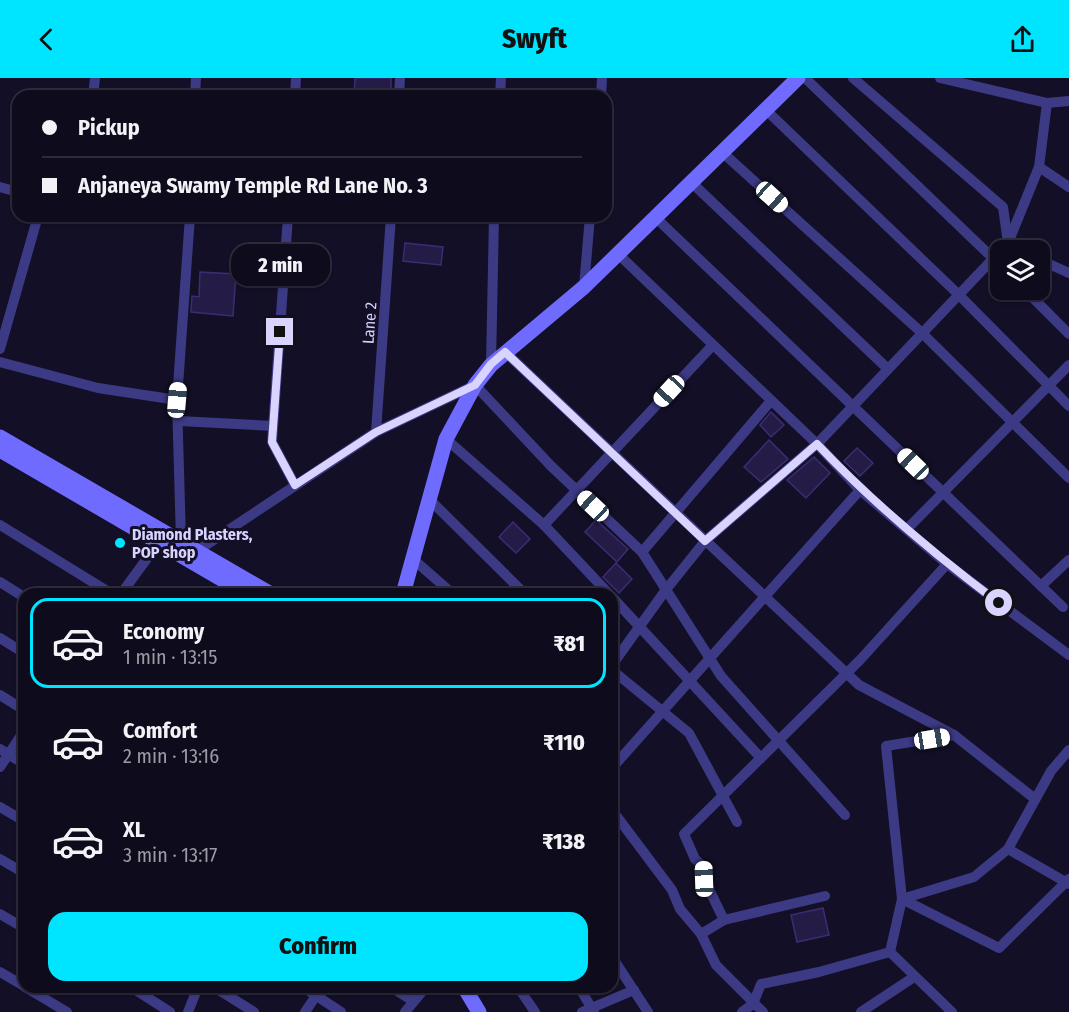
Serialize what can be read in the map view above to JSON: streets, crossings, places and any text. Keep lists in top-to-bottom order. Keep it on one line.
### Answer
{"streets":{"street":["Lane 2"]},"places":["Diamond Plasters, POP shop"],"page":{"header":"Swyft","banner":["Pickup","Anjaneya Swamy Temple Rd Lane No. 3"],"bubble":"2 min","list":[{"name":"Economy","note":"1 min · 13:15","value":"₹81"},{"name":"Comfort","note":"2 min · 13:16","value":"₹110"},{"name":"XL","note":"3 min · 13:17","value":"₹138"}],"buttons":"Confirm"}}
